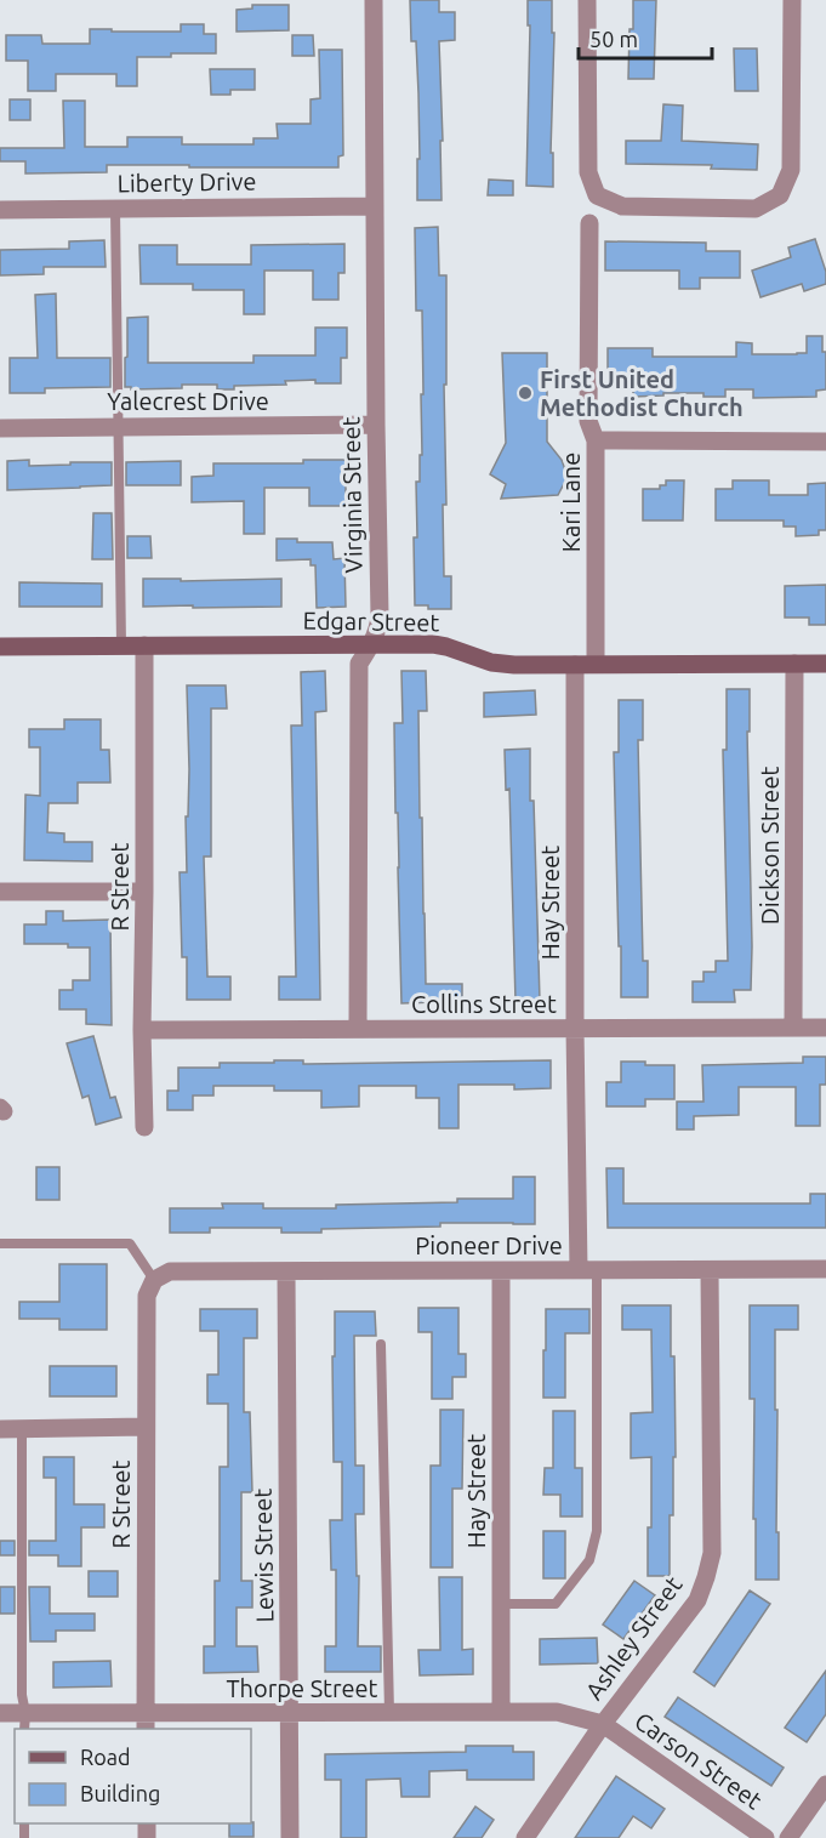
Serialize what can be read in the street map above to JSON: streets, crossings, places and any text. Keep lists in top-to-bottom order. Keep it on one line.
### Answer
{"streets":{"street":["Liberty Drive","Yalecrest Drive","Virginia Street","Kari Lane","Edgar Street","Dickson Street","R Street","Hay Street","Collins Street","Pioneer Drive","Lewis Street","Ashley Street","Thorpe Street","Carson Street"]},"crossings":[["Liberty Drive","Virginia Street"],["Yalecrest Drive","Virginia Street"],["Virginia Street","Edgar Street"],["Virginia Street","Collins Street"],["Kari Lane","Edgar Street"],["Edgar Street","Dickson Street"],["Edgar Street","R Street"],["Edgar Street","Hay Street"],["Dickson Street","Collins Street"],["R Street","Collins Street"],["R Street","Pioneer Drive"],["R Street","Thorpe Street"],["Hay Street","Collins Street"],["Hay Street","Pioneer Drive"],["Hay Street","Thorpe Street"],["Pioneer Drive","Lewis Street"],["Pioneer Drive","Ashley Street"],["Lewis Street","Thorpe Street"],["Ashley Street","Thorpe Street"],["Ashley Street","Carson Street"],["Thorpe Street","Carson Street"]],"places":["First United Methodist Church"],"legend":["Road","Building"],"scale_bar":"50 m"}
